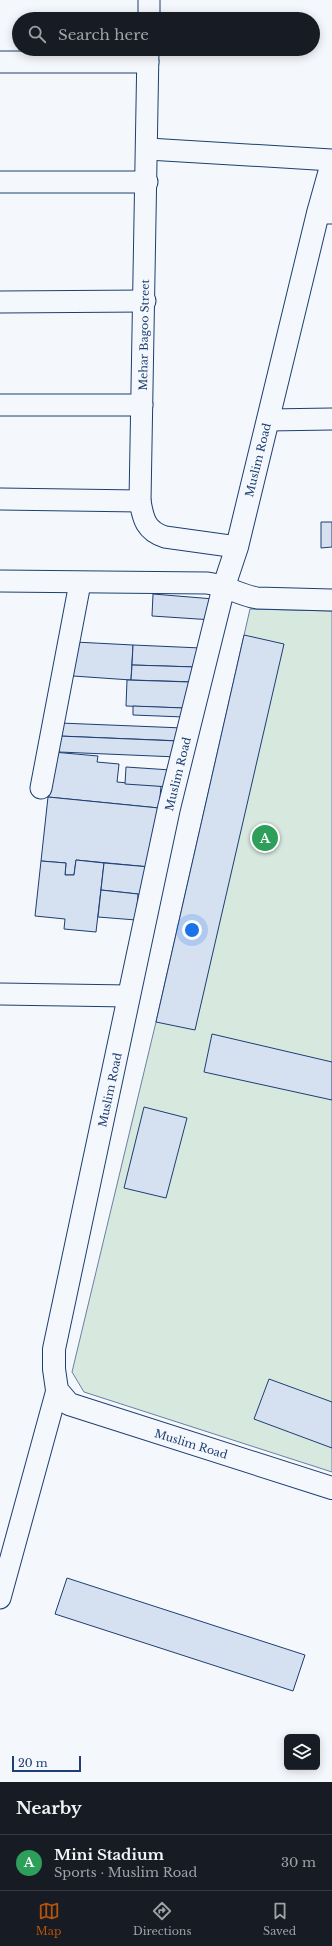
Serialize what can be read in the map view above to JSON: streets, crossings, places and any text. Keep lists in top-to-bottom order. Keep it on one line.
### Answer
{"streets":{"street":["Mehar Bagoo Street","Muslim Road"]},"crossings":[["Mehar Bagoo Street","Muslim Road"]],"scale_bar":"20 m","page":{"search":"Search here","pins":"A","scale":"20 m","heading":"Nearby","list":[{"mark":"A","name":"Mini Stadium","note":"Sports · Muslim Road","value":"30 m"}],"nav":["Map","Directions","Saved"]}}
